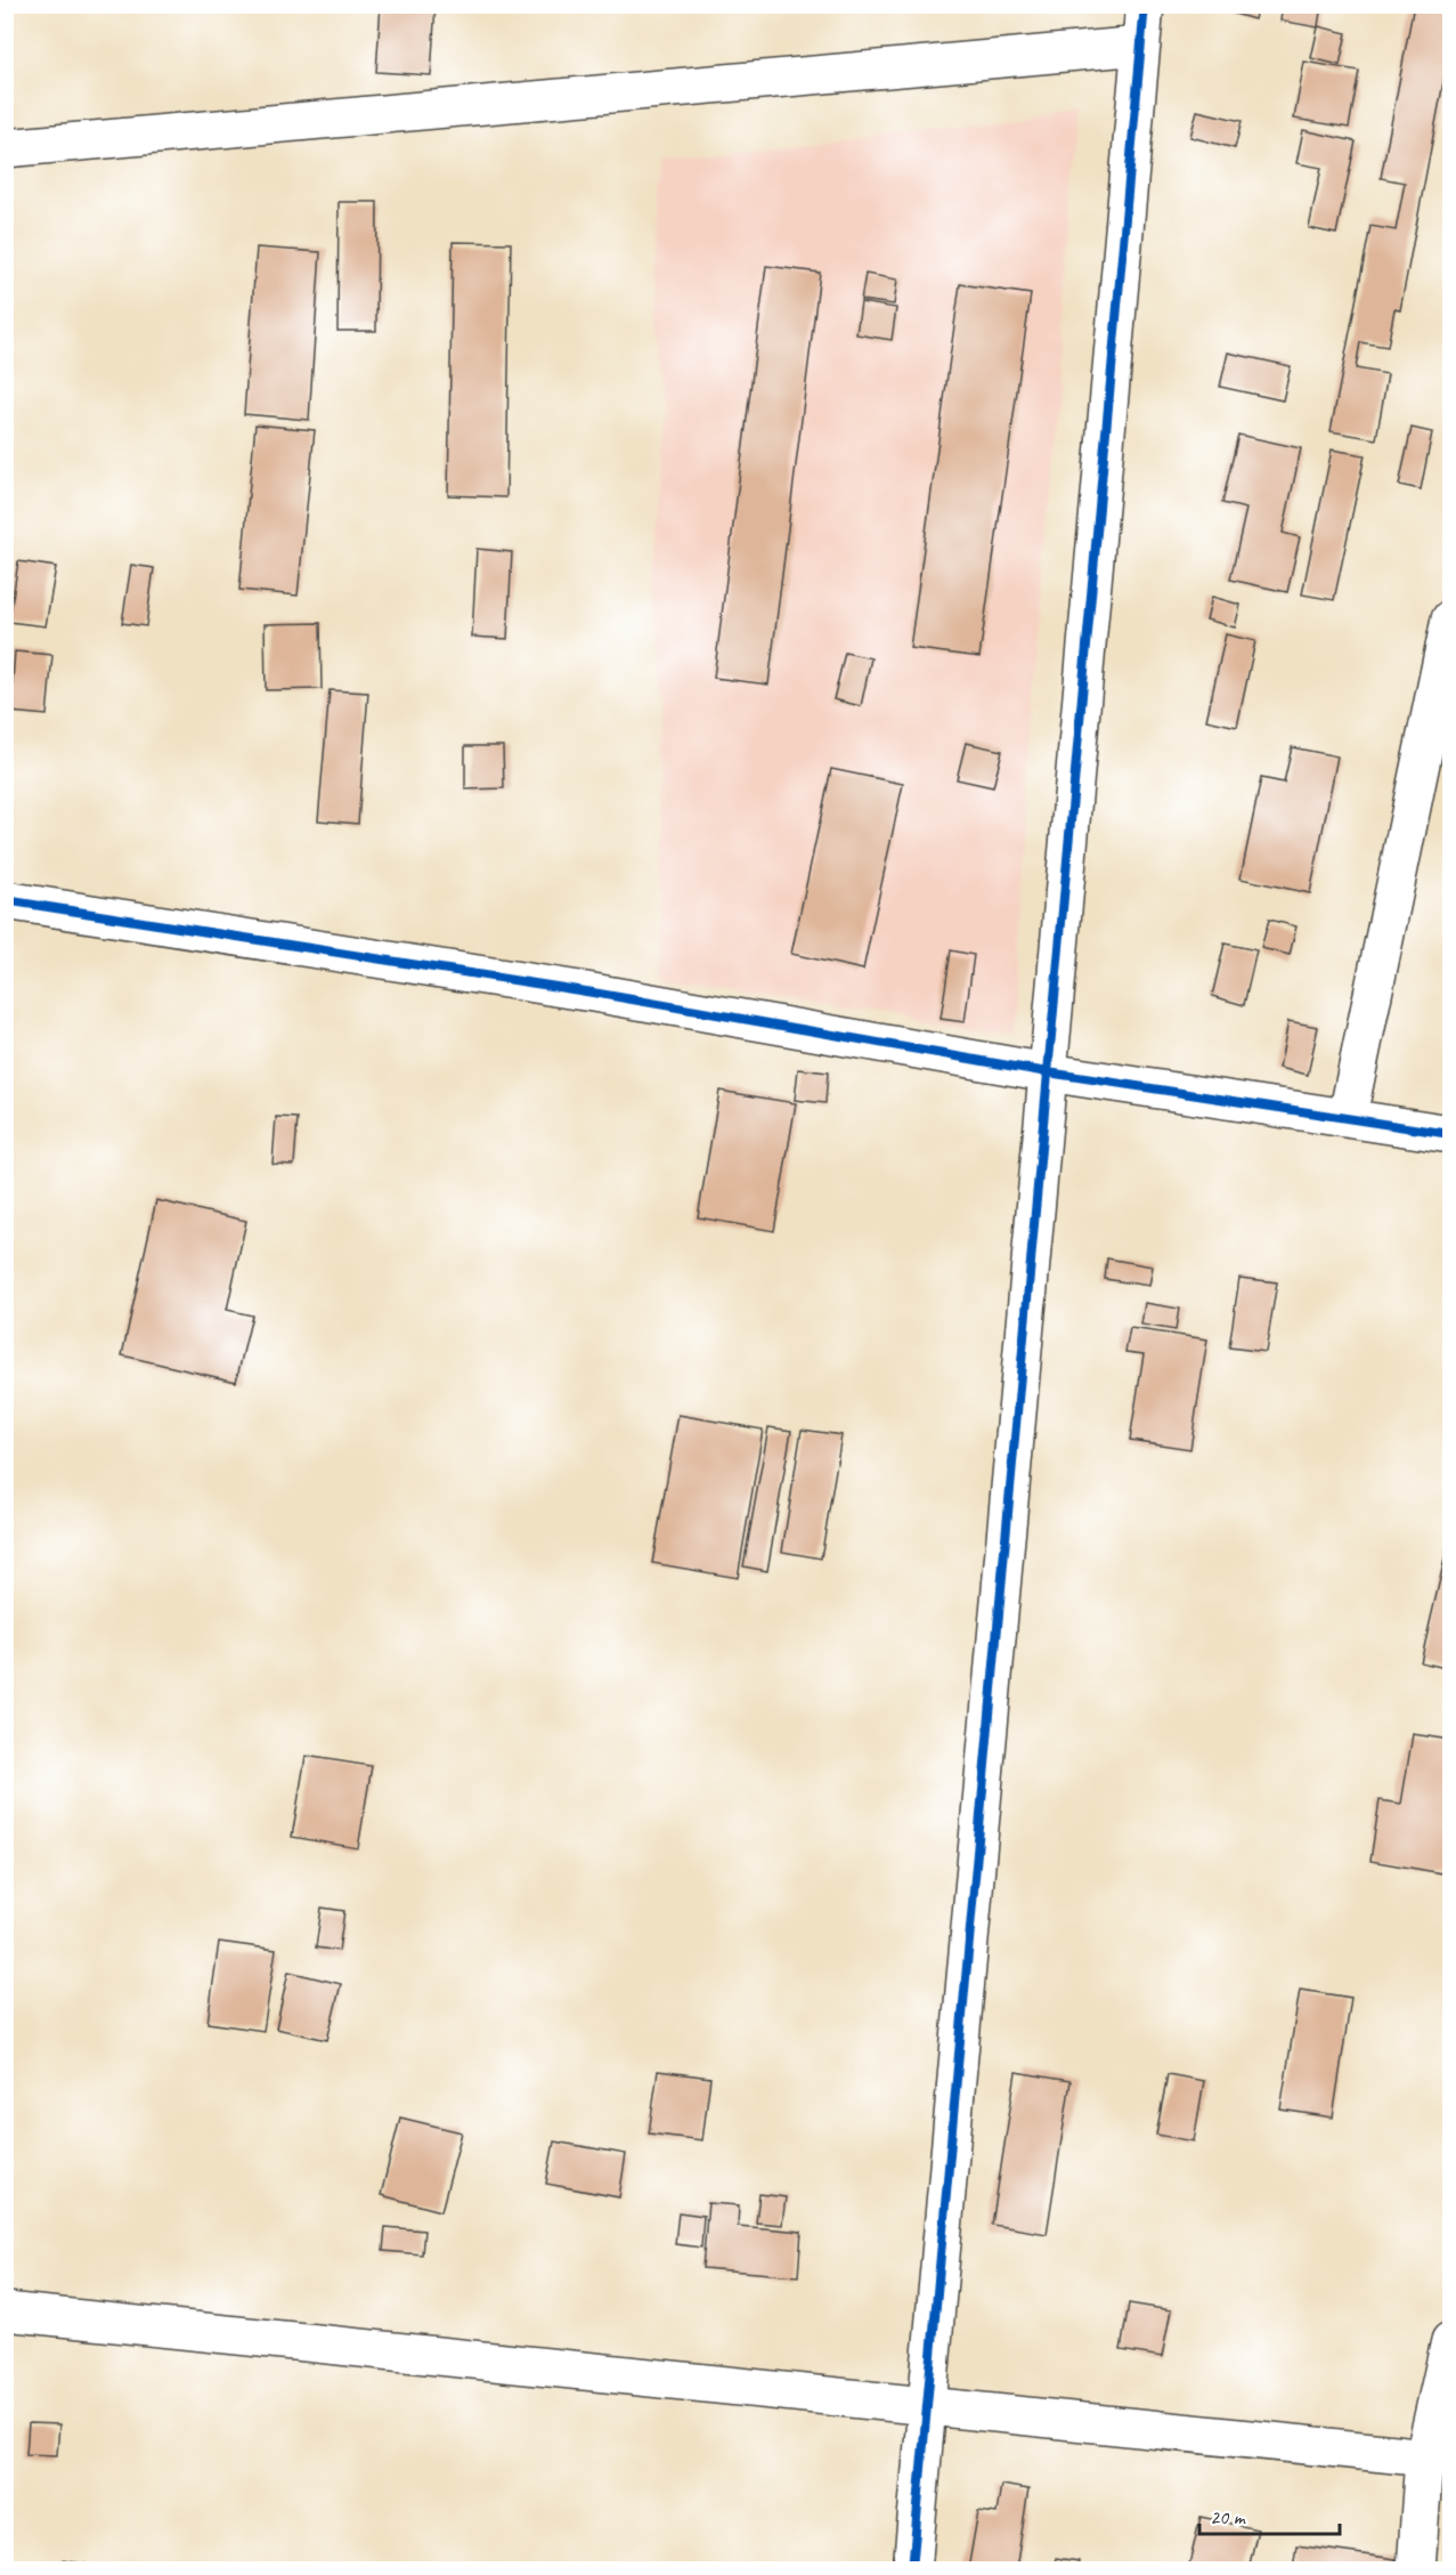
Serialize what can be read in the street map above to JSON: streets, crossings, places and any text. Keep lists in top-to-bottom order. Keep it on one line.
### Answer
{"scale_bar":"20 m"}
